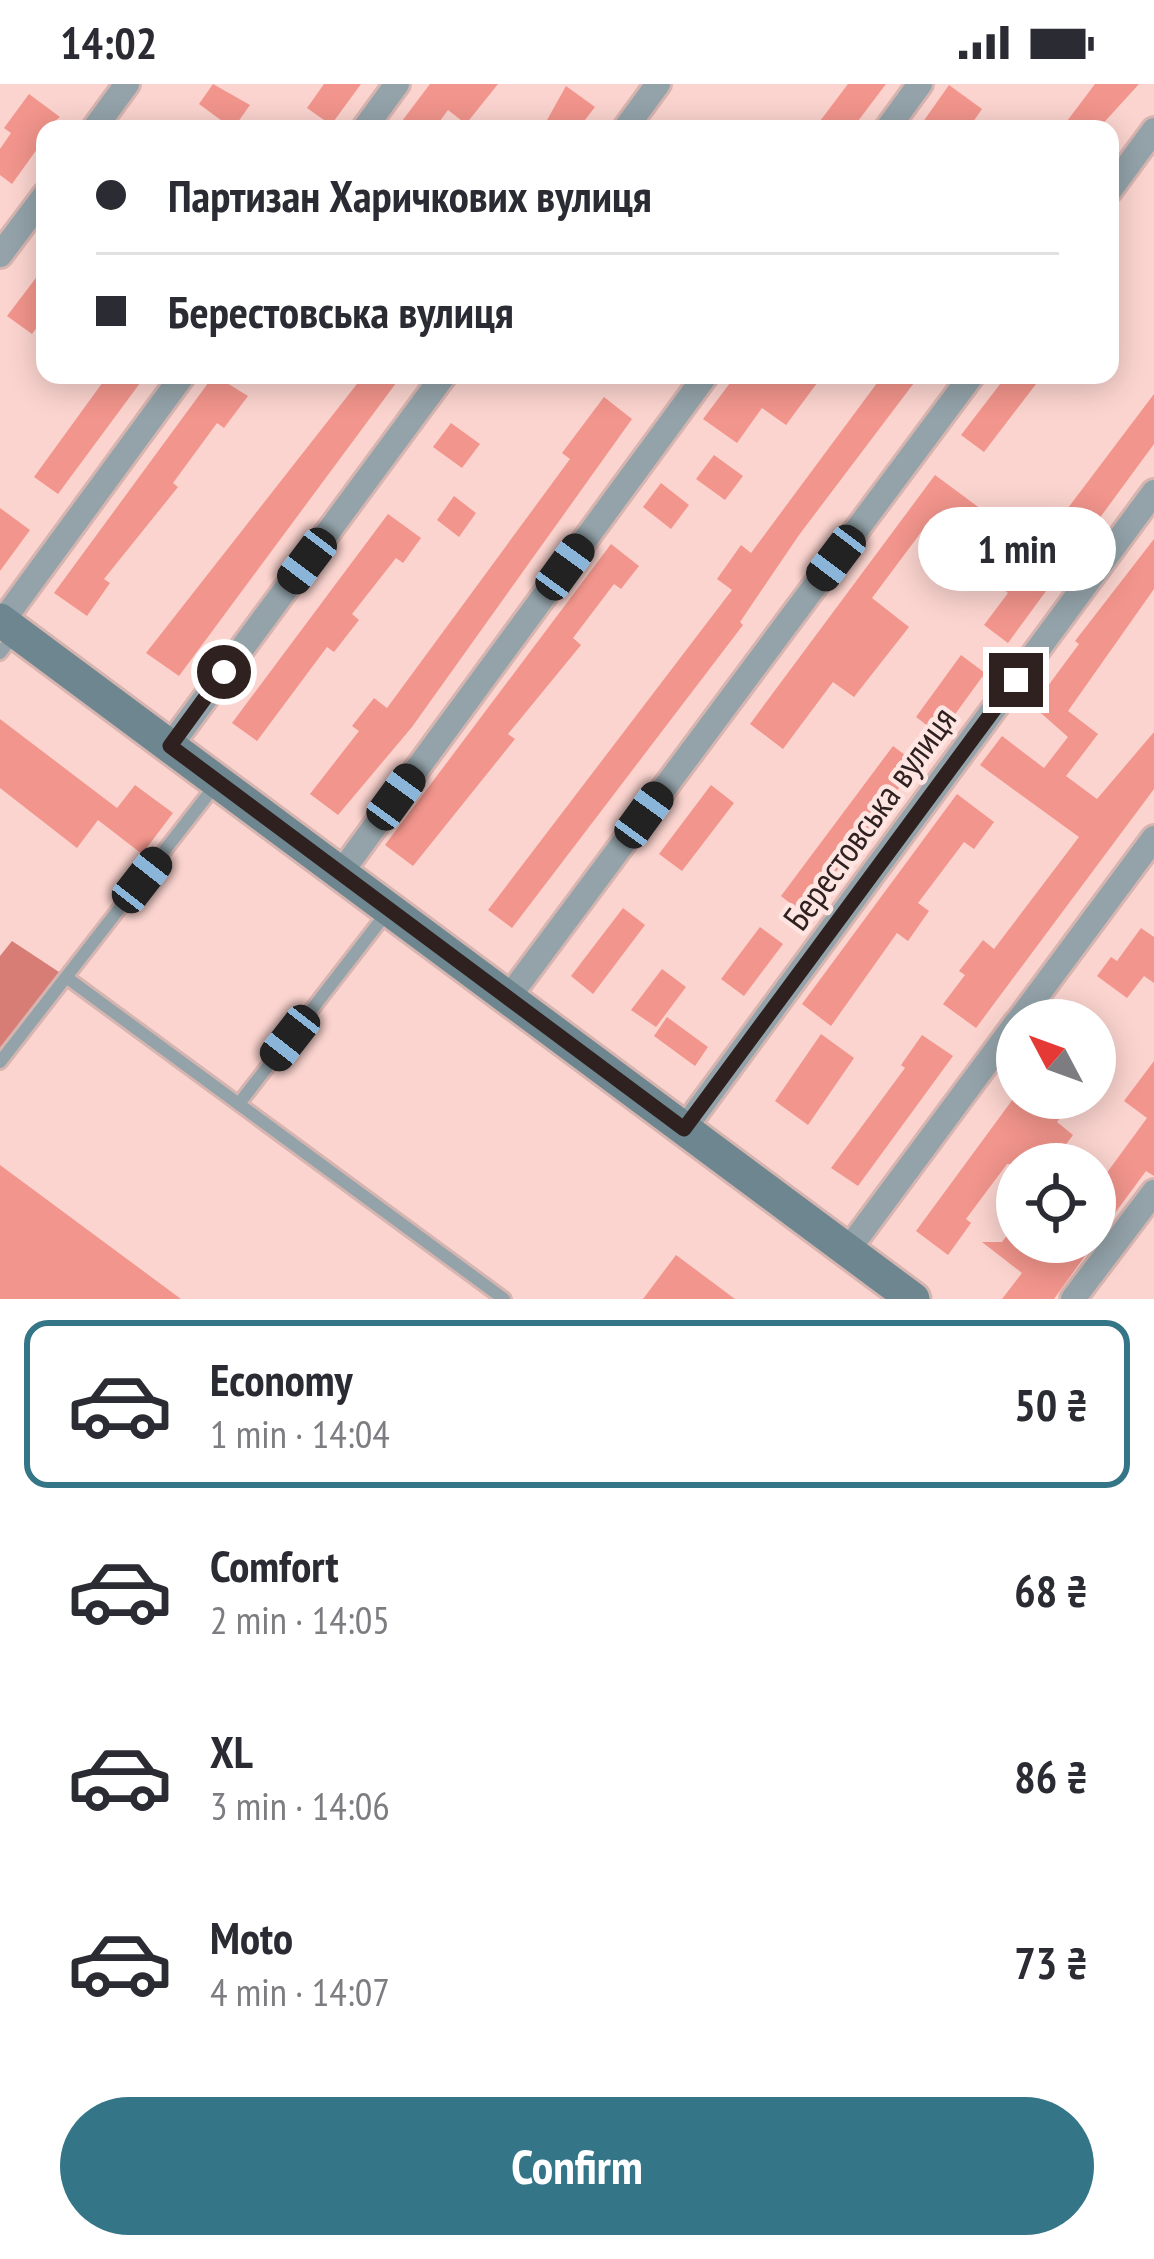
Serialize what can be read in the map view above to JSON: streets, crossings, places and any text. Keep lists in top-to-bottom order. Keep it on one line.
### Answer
{"streets":{"street":["Берестовська вулиця"]},"north":"top left","page":{"status":"14:02","banner":["Партизан Харичкових вулиця","Берестовська вулиця"],"bubble":"1 min","list":[{"name":"Economy","note":"1 min · 14:04","value":"50 ₴"},{"name":"Comfort","note":"2 min · 14:05","value":"68 ₴"},{"name":"XL","note":"3 min · 14:06","value":"86 ₴"},{"name":"Moto","note":"4 min · 14:07","value":"73 ₴"}],"buttons":"Confirm"}}
